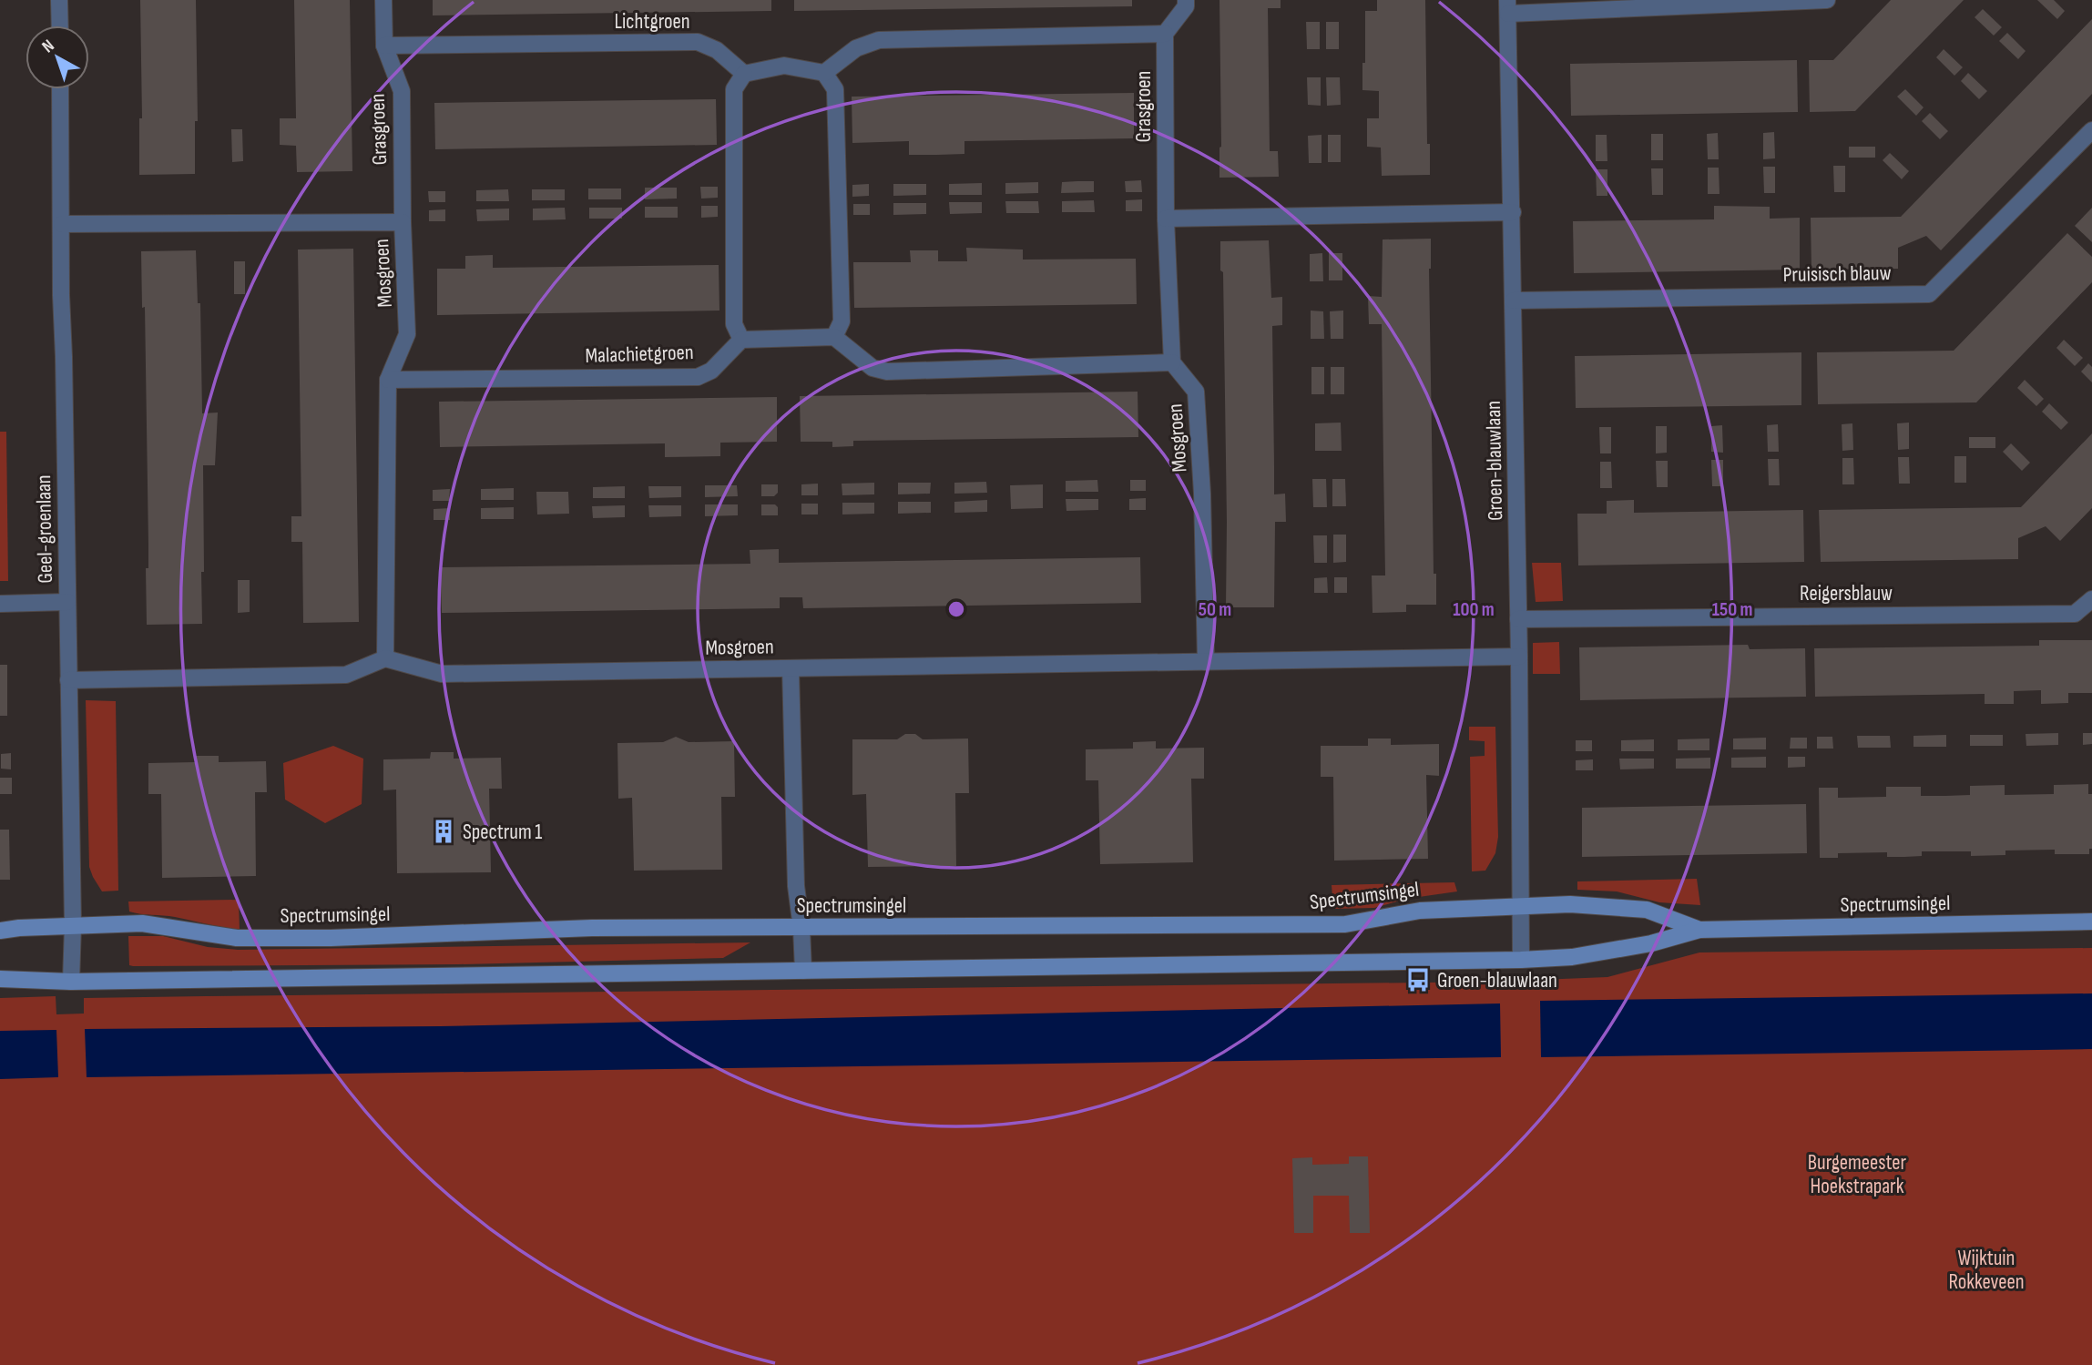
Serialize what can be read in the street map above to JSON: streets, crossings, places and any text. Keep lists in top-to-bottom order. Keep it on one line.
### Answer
{"streets":{"street":["Lichtgroen","Grasgroen","Mosgroen","Pruisisch blauw","Malachietgroen","Groen-blauwlaan","Geel-groenlaan","Reigersblauw","Spectrumsingel"]},"crossings":[["Lichtgroen","Grasgroen"],["Grasgroen","Mosgroen"],["Mosgroen","Malachietgroen"],["Mosgroen","Groen-blauwlaan"],["Mosgroen","Geel-groenlaan"],["Mosgroen","Spectrumsingel"],["Pruisisch blauw","Groen-blauwlaan"],["Groen-blauwlaan","Reigersblauw"],["Groen-blauwlaan","Spectrumsingel"],["Geel-groenlaan","Spectrumsingel"]],"parks":["Burgemeester Hoekstrapark","Wijktuin Rokkeveen"],"places":{"building":["Spectrum 1"],"bus stop":["Groen-blauwlaan"]},"north":"top left","rings":["50 m","100 m","150 m"]}
